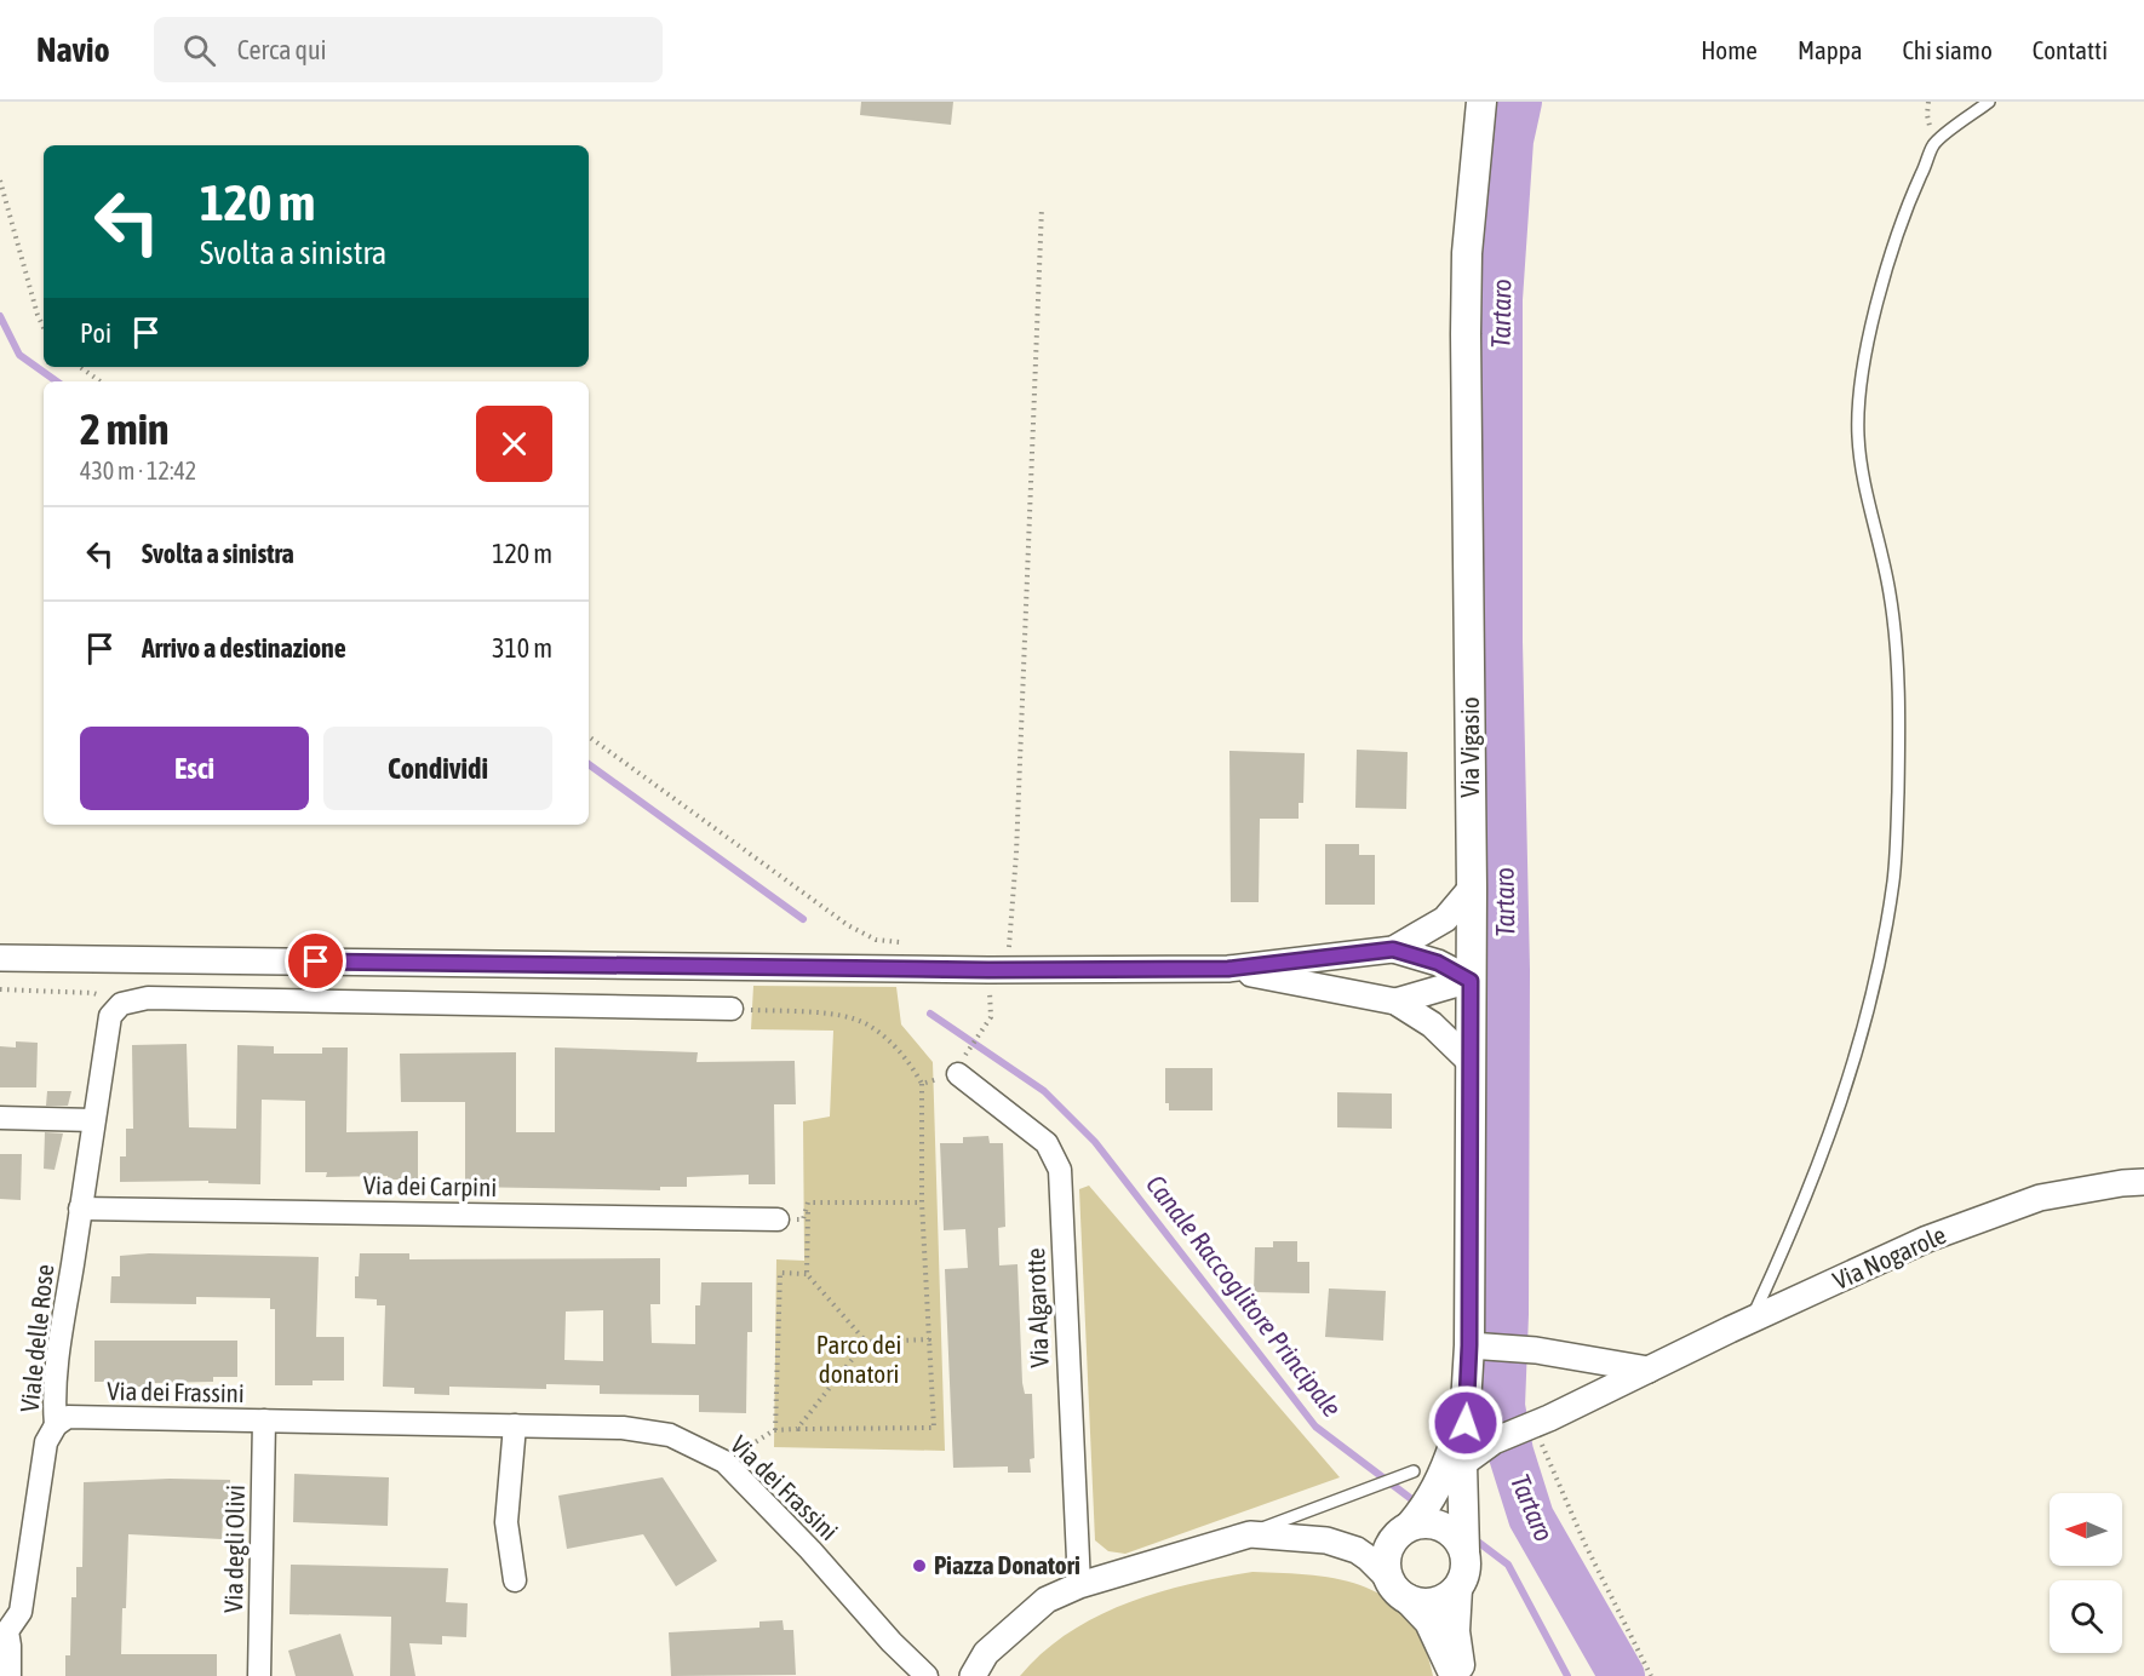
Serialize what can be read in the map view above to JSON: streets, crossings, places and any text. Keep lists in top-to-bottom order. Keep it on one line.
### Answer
{"streets":{"main road":["Via Vigasio"],"street":["Via dei Carpini","Via Nogarole","Via Algarotte","Viale delle Rose","Via dei Frassini","Via degli Olivi"]},"crossings":[["Via Vigasio","Via Nogarole"],["Via dei Carpini","Viale delle Rose"],["Viale delle Rose","Via dei Frassini"],["Via dei Frassini","Via degli Olivi"]],"water":["Tartaro","Canale Raccoglitore Principale"],"parks":["Parco dei donatori"],"places":["Piazza Donatori"],"north":"left","page":{"header":"Navio","search":"Cerca qui","nav":["Home","Mappa","Chi siamo","Contatti"],"turn":["120 m","Svolta a sinistra"],"then":"Poi","heading":["2 min","430 m · 12:42"],"list":[{"name":"Svolta a sinistra","value":"120 m"},{"name":"Arrivo a destinazione","value":"310 m"}],"buttons":["Esci","Condividi"]}}
